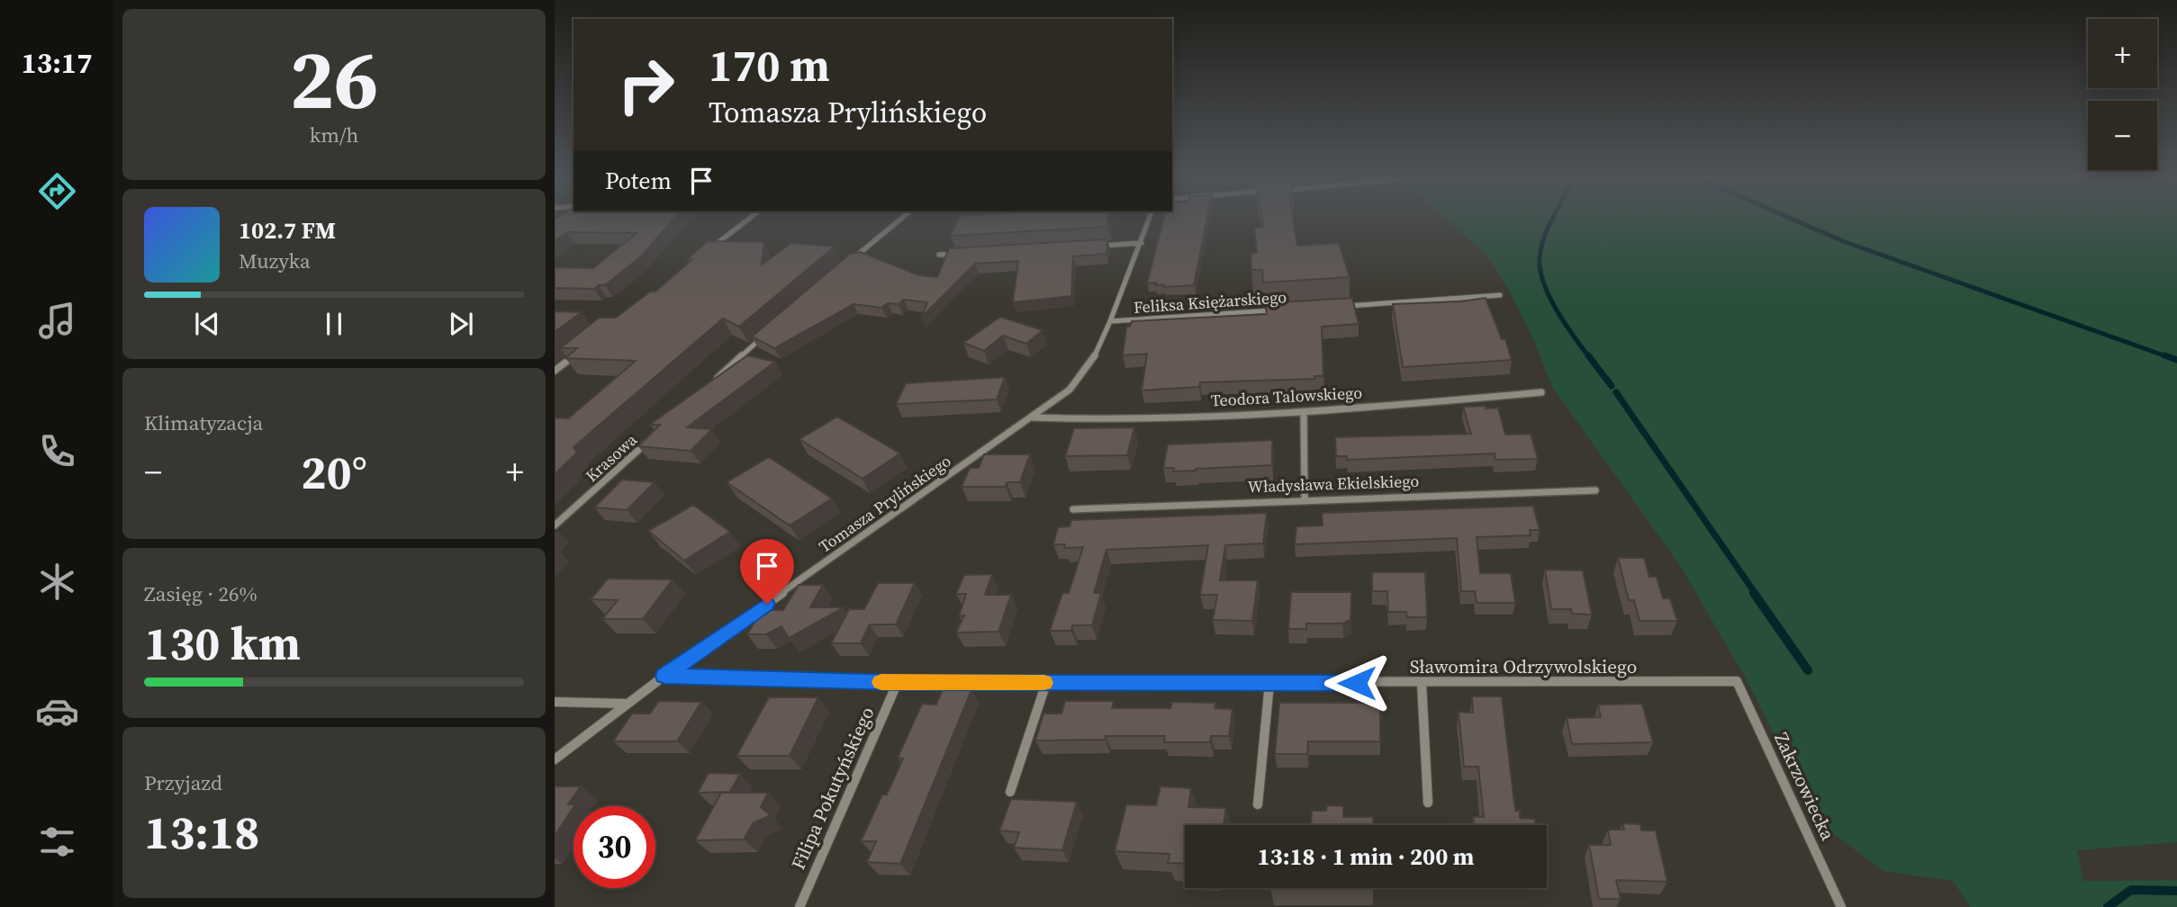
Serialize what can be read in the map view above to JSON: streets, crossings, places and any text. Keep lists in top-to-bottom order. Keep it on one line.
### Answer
{"streets":{"street":["Feliksa Księżarskiego","Teodora Talowskiego","Krasowa","Władysława Ekielskiego","Tomasza Prylińskiego","Sławomira Odrzywolskiego","Zakrzowiecka","Filipa Pokutyńskiego"]},"crossings":[["Feliksa Księżarskiego","Tomasza Prylińskiego"],["Teodora Talowskiego","Tomasza Prylińskiego"],["Tomasza Prylińskiego","Sławomira Odrzywolskiego"],["Sławomira Odrzywolskiego","Zakrzowiecka"],["Sławomira Odrzywolskiego","Filipa Pokutyńskiego"]],"page":{"tabs":"13:17","tile":[["26","km/h"],"Klimatyzacja",["Zasięg · 26%","130 km"],["Przyjazd","13:18"]],"map_buttons":["+","−"],"turn":["170 m","Tomasza Prylińskiego"],"then":"Potem","song":["102.7 FM","Muzyka"],"heat":["−","20°","+"],"limit":"30","trip":"13:18 · 1 min · 200 m"}}
